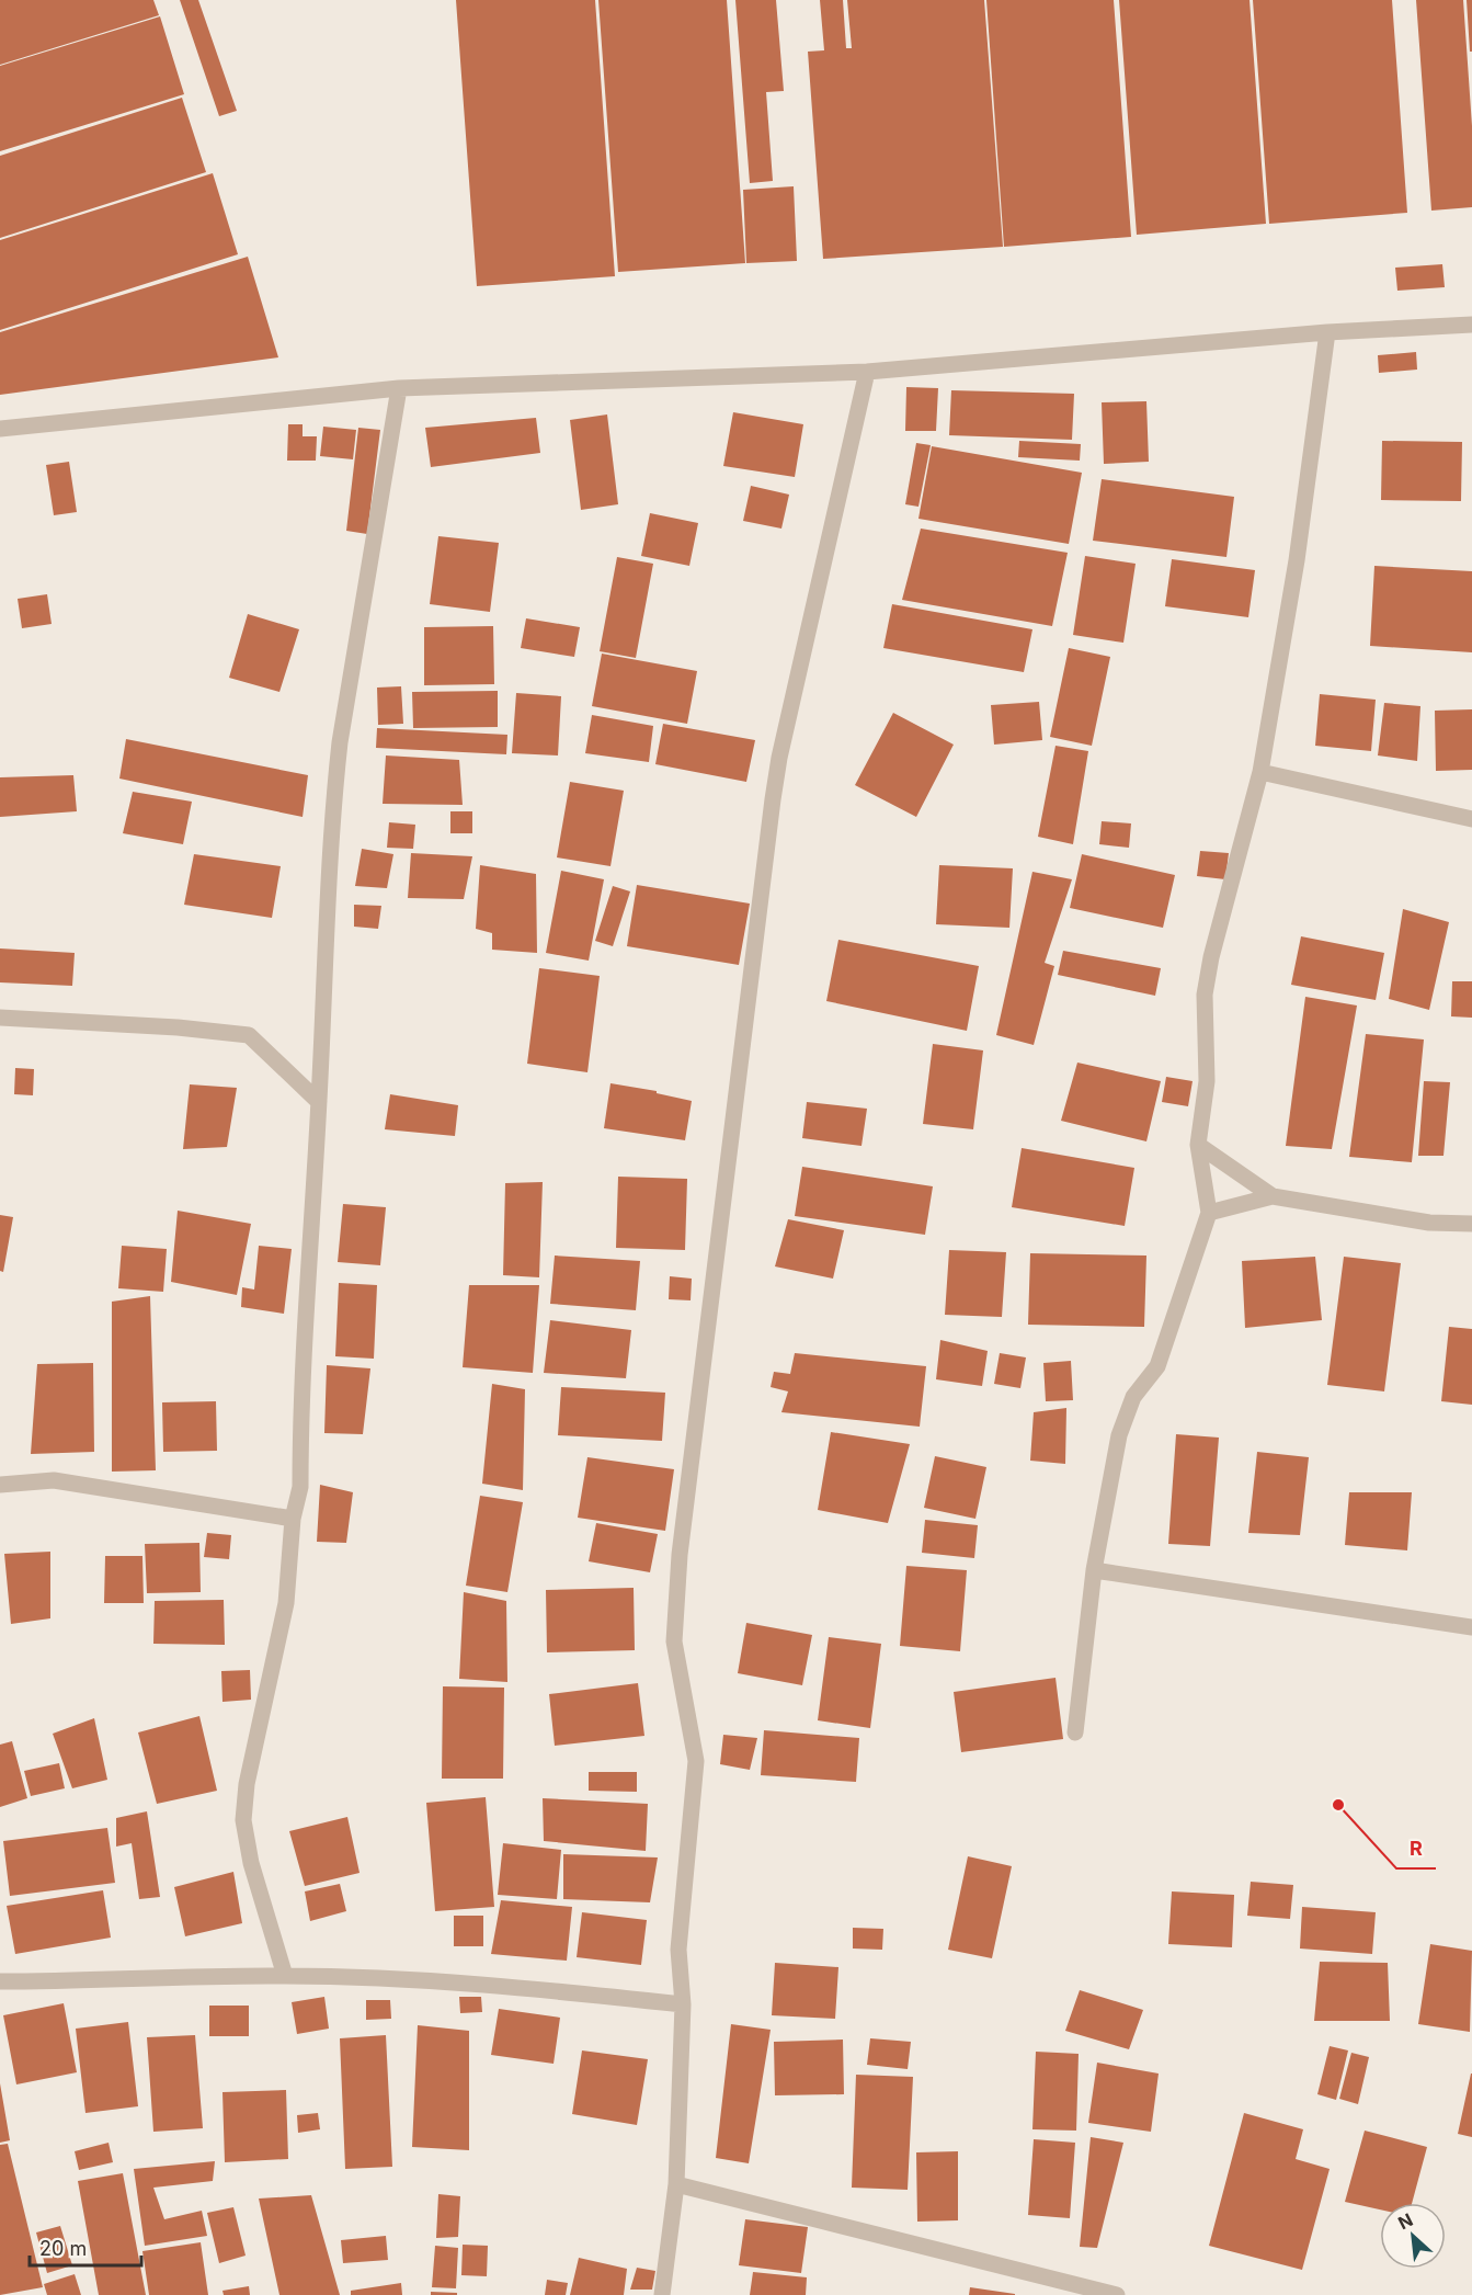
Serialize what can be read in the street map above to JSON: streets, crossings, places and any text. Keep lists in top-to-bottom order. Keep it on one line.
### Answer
{"places":["R"],"scale_bar":"20 m","north":"top left"}
